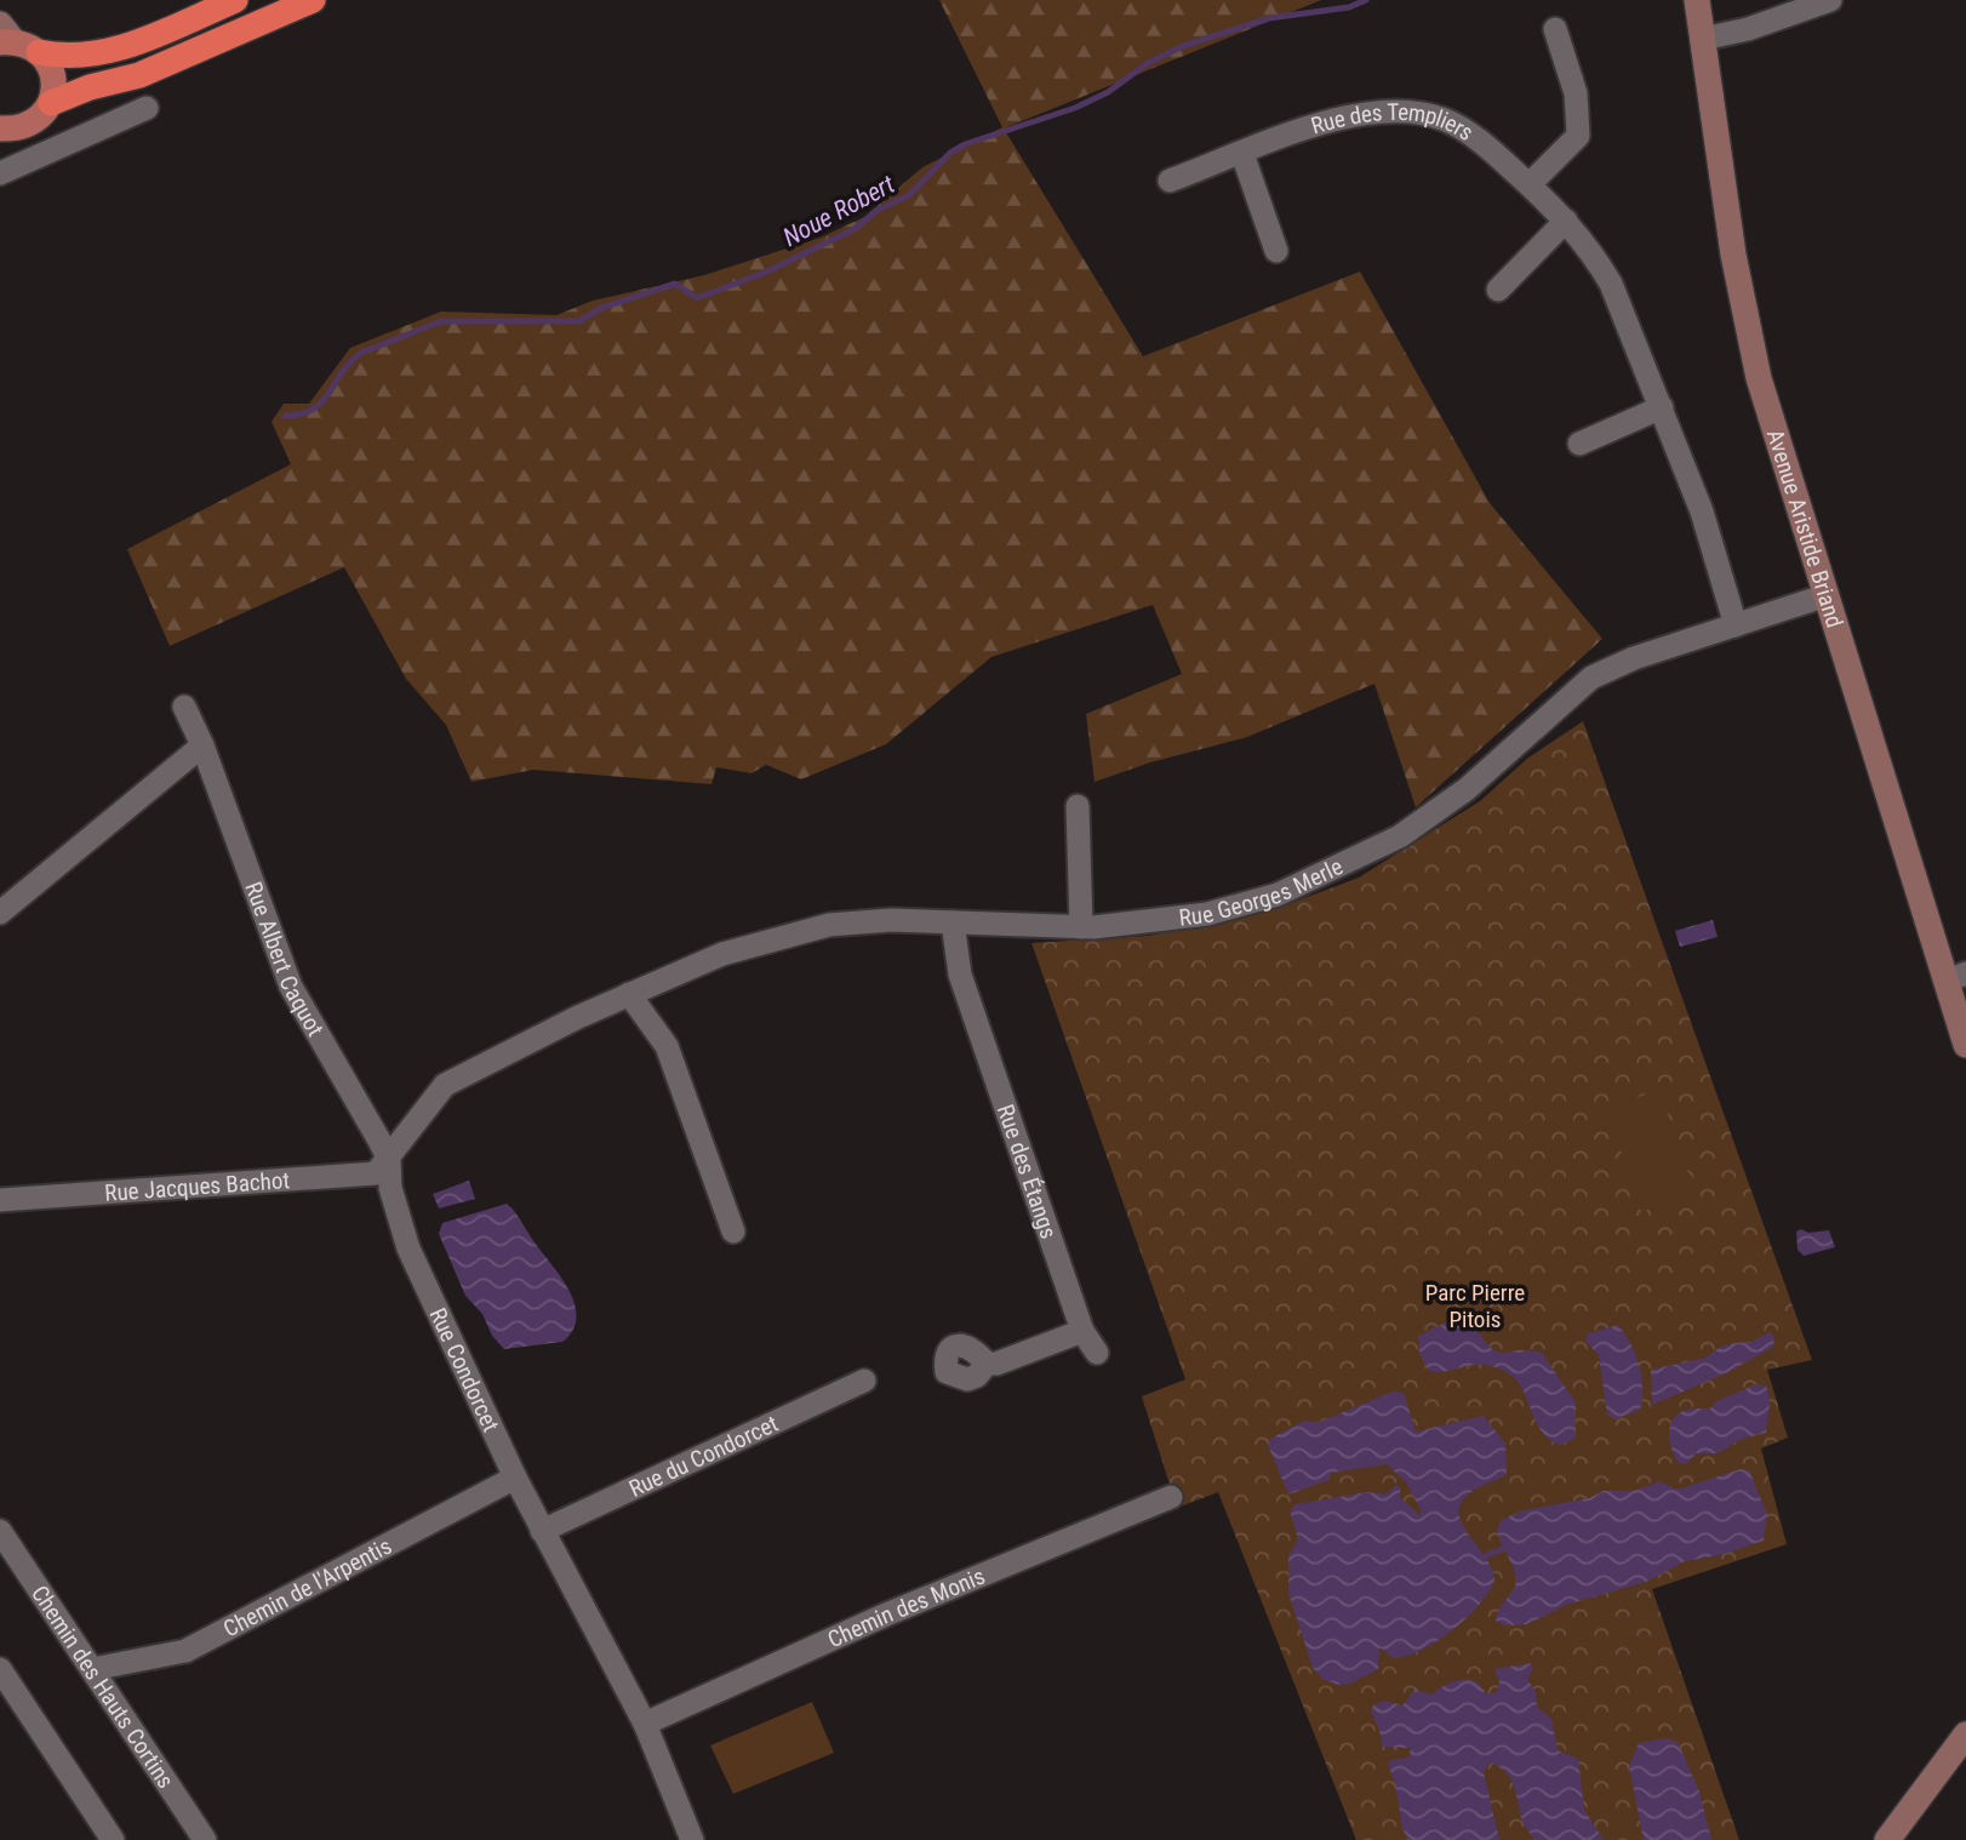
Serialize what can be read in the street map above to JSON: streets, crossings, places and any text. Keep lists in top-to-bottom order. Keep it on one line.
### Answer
{"streets":{"street":["Rue des Templiers","Avenue Aristide Briand","Rue Georges Merle","Rue Albert Caquot","Rue des Étangs","Rue Jacques Bachot","Rue Condorcet","Rue du Condorcet","Chemin de l'Arpentis","Chemin des Monis","Chemin des Hauts Cortins"]},"crossings":[["Rue des Templiers","Rue Georges Merle"],["Avenue Aristide Briand","Rue Georges Merle"],["Rue Georges Merle","Rue des Étangs"],["Rue Albert Caquot","Rue Jacques Bachot"],["Rue Albert Caquot","Rue Condorcet"],["Rue Jacques Bachot","Rue Condorcet"],["Rue Condorcet","Rue du Condorcet"],["Rue Condorcet","Chemin de l'Arpentis"],["Rue Condorcet","Chemin des Monis"],["Chemin de l'Arpentis","Chemin des Hauts Cortins"]],"water":["Noue Robert"],"parks":["Parc Pierre Pitois"]}
